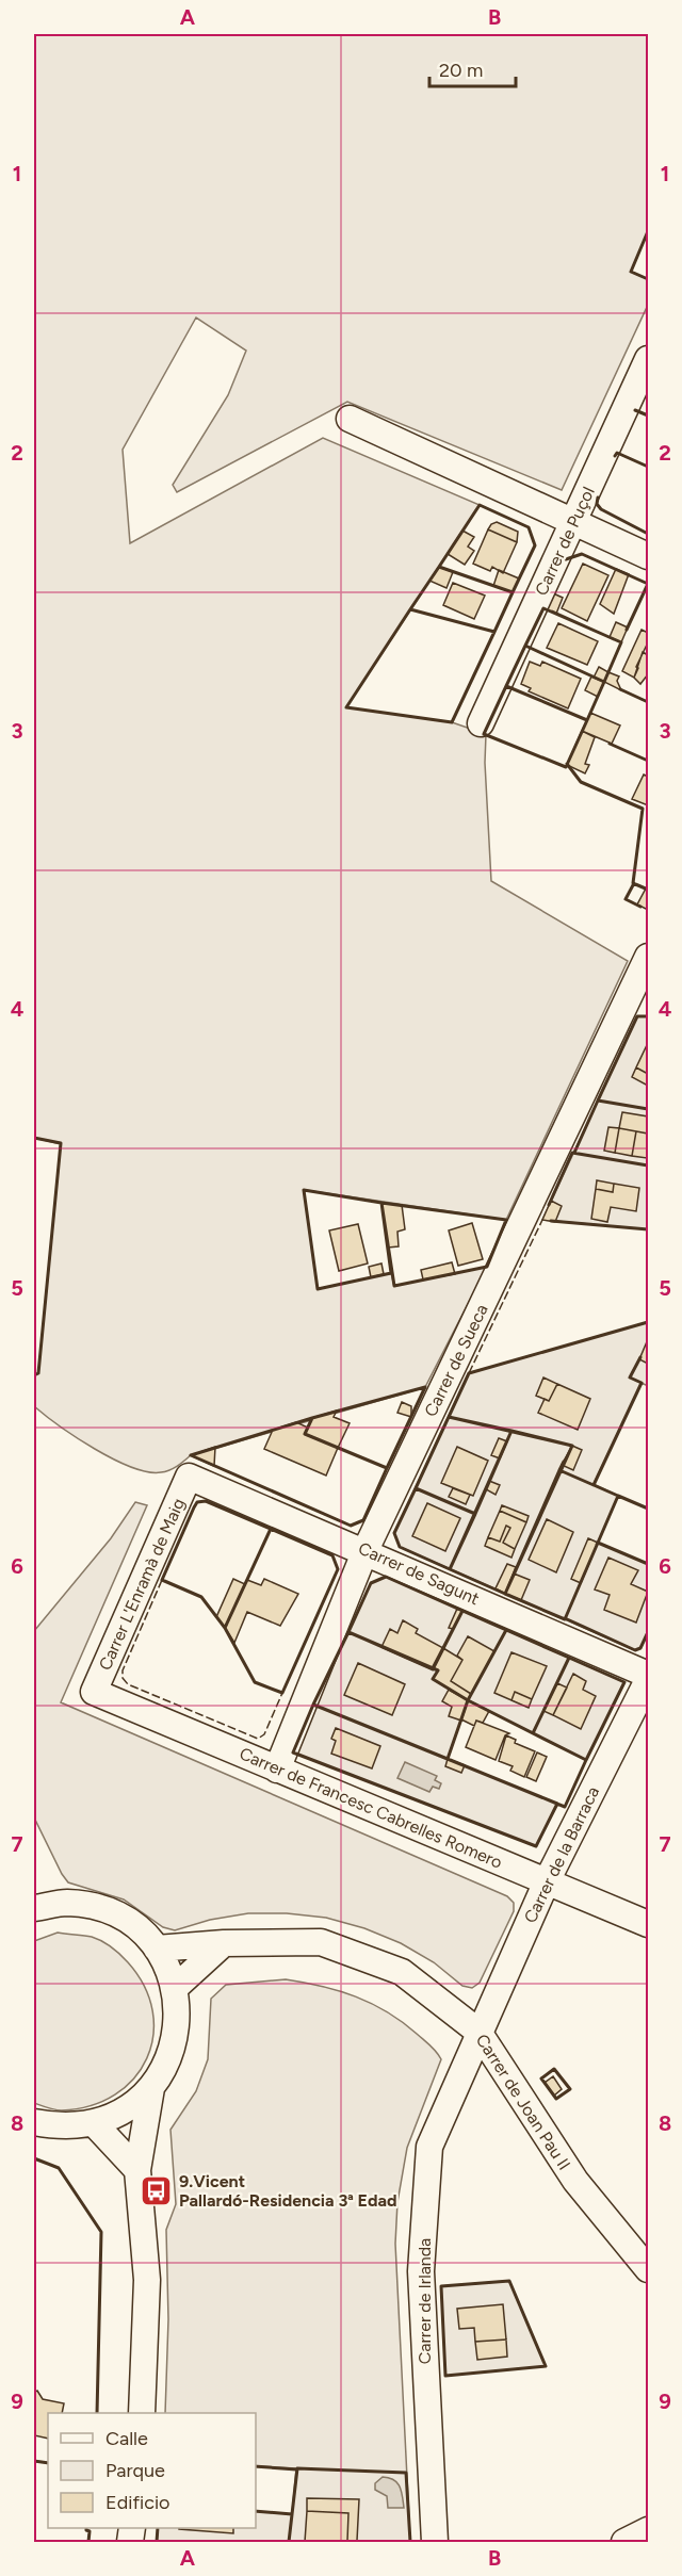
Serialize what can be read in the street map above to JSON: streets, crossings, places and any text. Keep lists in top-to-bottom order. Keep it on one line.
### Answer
{"streets":{"street":["Carrer de Puçol","Carrer de Sueca","Carrer de Sagunt","Carrer L'Enramà de Maig","Carrer de Francesc Cabrelles Romero","Carrer de la Barraca","Carrer de Joan Pau II","Carrer de Irlanda"]},"crossings":[["Carrer de Sueca","Carrer de Sagunt"],["Carrer de Sueca","Carrer de Francesc Cabrelles Romero"],["Carrer de Sagunt","Carrer L'Enramà de Maig"],["Carrer L'Enramà de Maig","Carrer de Francesc Cabrelles Romero"],["Carrer de Francesc Cabrelles Romero","Carrer de la Barraca"],["Carrer de la Barraca","Carrer de Joan Pau II"],["Carrer de la Barraca","Carrer de Irlanda"],["Carrer de Joan Pau II","Carrer de Irlanda"]],"places":{"bus stop":["9.Vicent Pallardó-Residencia 3ª Edad"]},"legend":["Calle","Parque","Edificio"],"scale_bar":"20 m","grid":{"columns":["A","B"],"rows":["1","2","3","4","5","6","7","8","9"]}}
